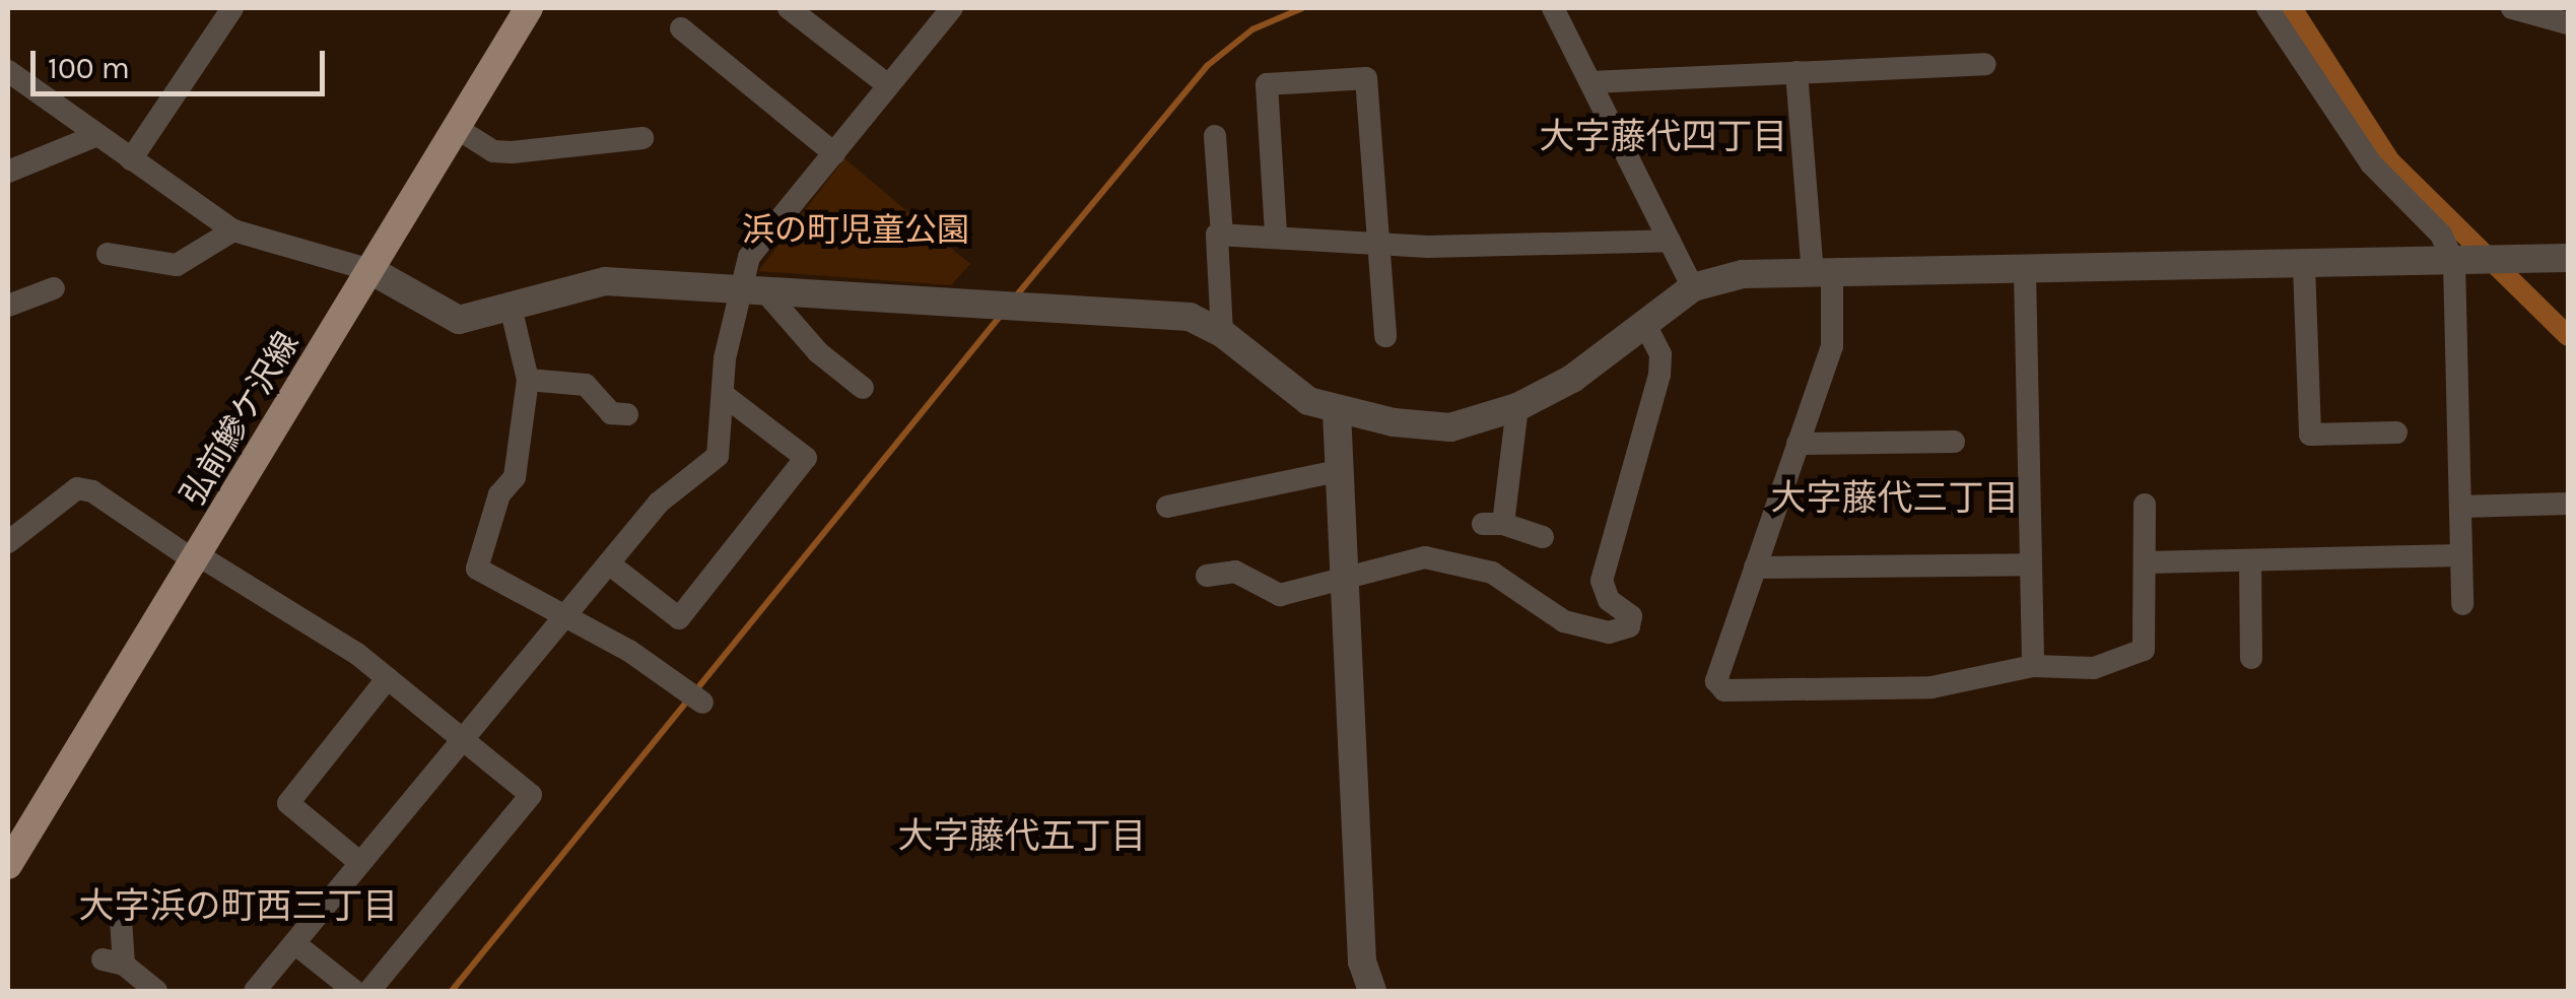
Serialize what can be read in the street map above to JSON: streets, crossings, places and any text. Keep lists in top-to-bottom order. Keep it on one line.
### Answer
{"streets":{"main road":["弘前鰺ケ沢線"]},"districts":["大字藤代四丁目","大字藤代三丁目","大字藤代五丁目","大字浜の町西三丁目"],"parks":["浜の町児童公園"],"scale_bar":"100 m"}
